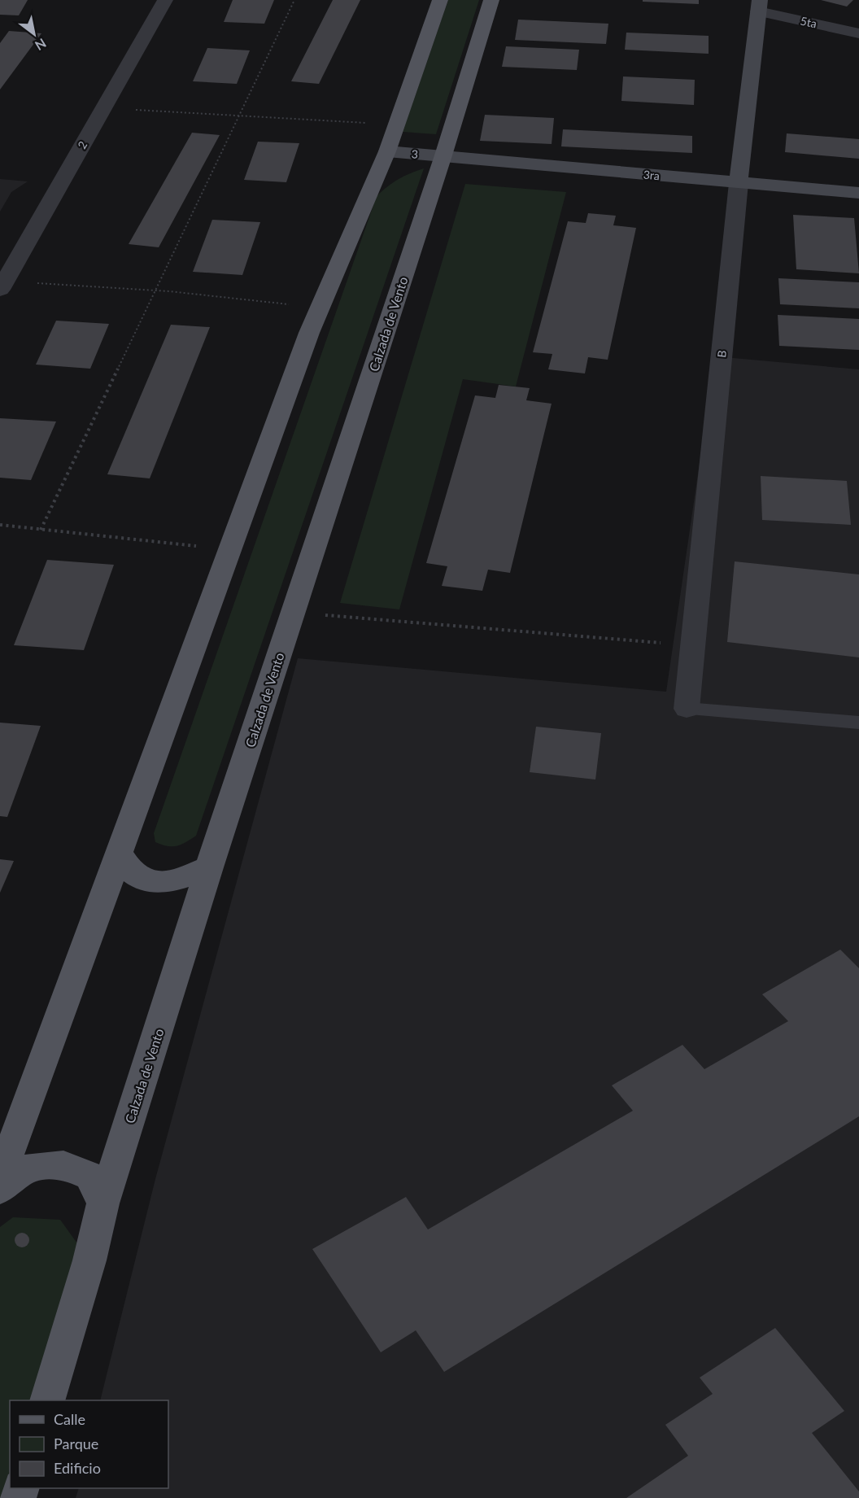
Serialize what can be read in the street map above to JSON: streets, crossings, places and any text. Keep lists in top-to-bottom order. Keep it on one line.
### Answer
{"streets":{"main road":["Calzada de Vento"],"street":["5ta","2","3","3ra","B"]},"crossings":[["5ta","B"],["3","3ra"],["3","Calzada de Vento"],["3ra","Calzada de Vento"],["3ra","B"]],"legend":["Calle","Parque","Edificio"],"north":"bottom right"}
